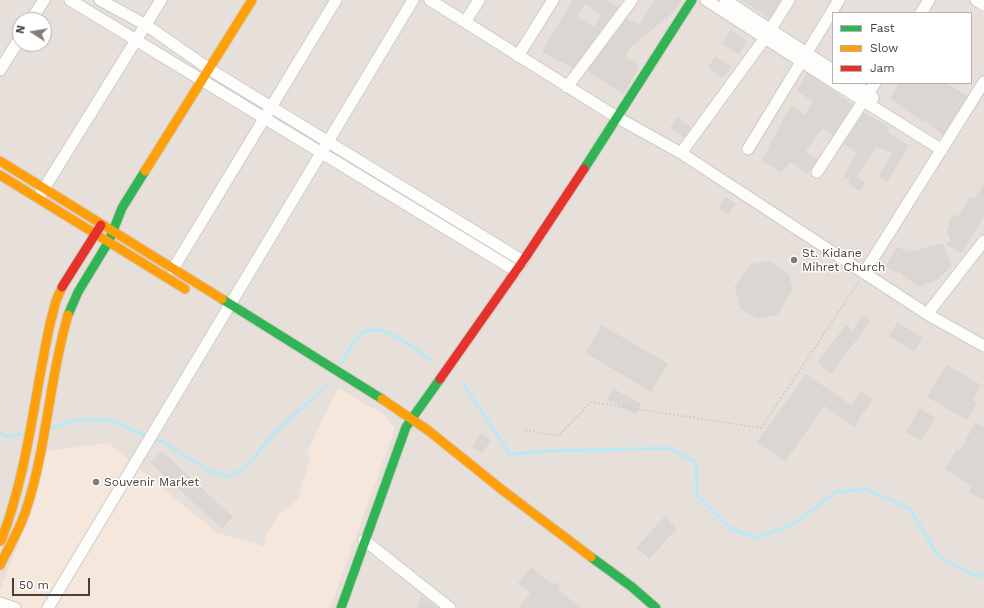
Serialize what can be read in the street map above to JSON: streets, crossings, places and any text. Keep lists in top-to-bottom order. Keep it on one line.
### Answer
{"places":["St. Kidane Mihret Church","Souvenir Market"],"legend":["Fast","Slow","Jam"],"scale_bar":"50 m","north":"left"}
